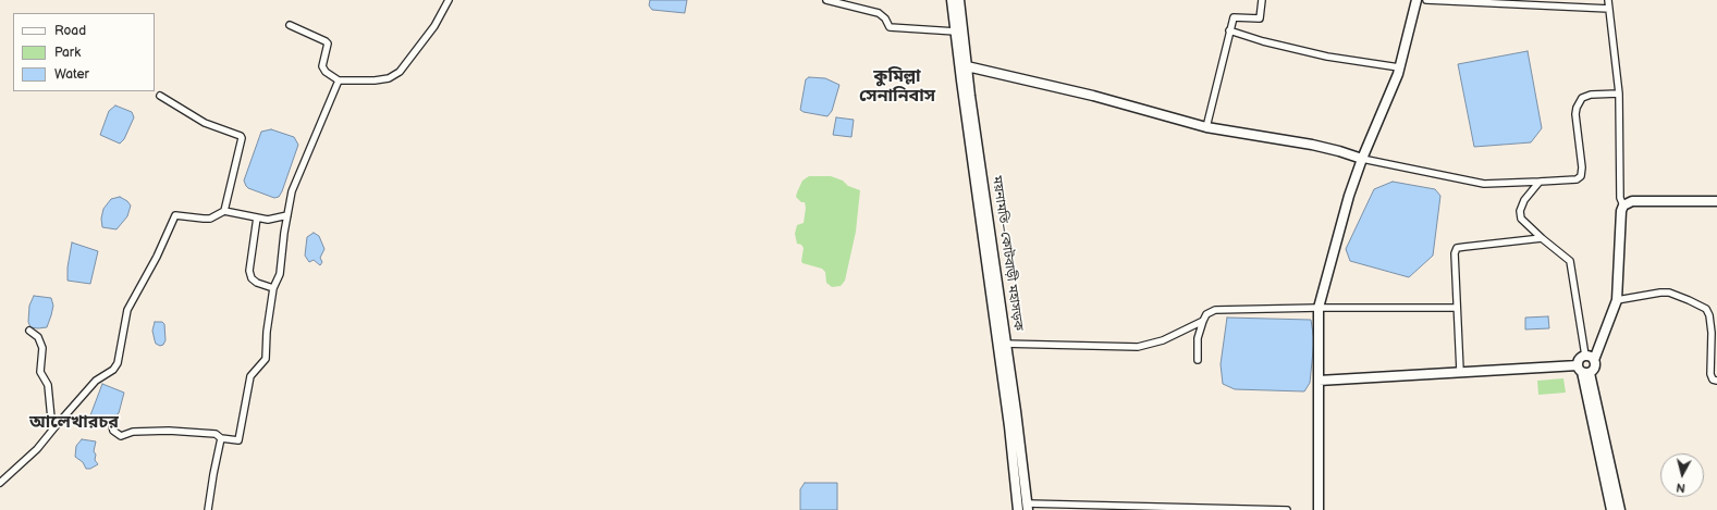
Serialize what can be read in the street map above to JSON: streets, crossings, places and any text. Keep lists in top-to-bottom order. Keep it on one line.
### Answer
{"streets":{"main road":["ময়নামতি–কোটবাড়ী মহাসড়ক"]},"districts":["কুমিল্লা সেনানিবাস","আলেখারচর"],"legend":["Road","Park","Water"],"north":"bottom"}
